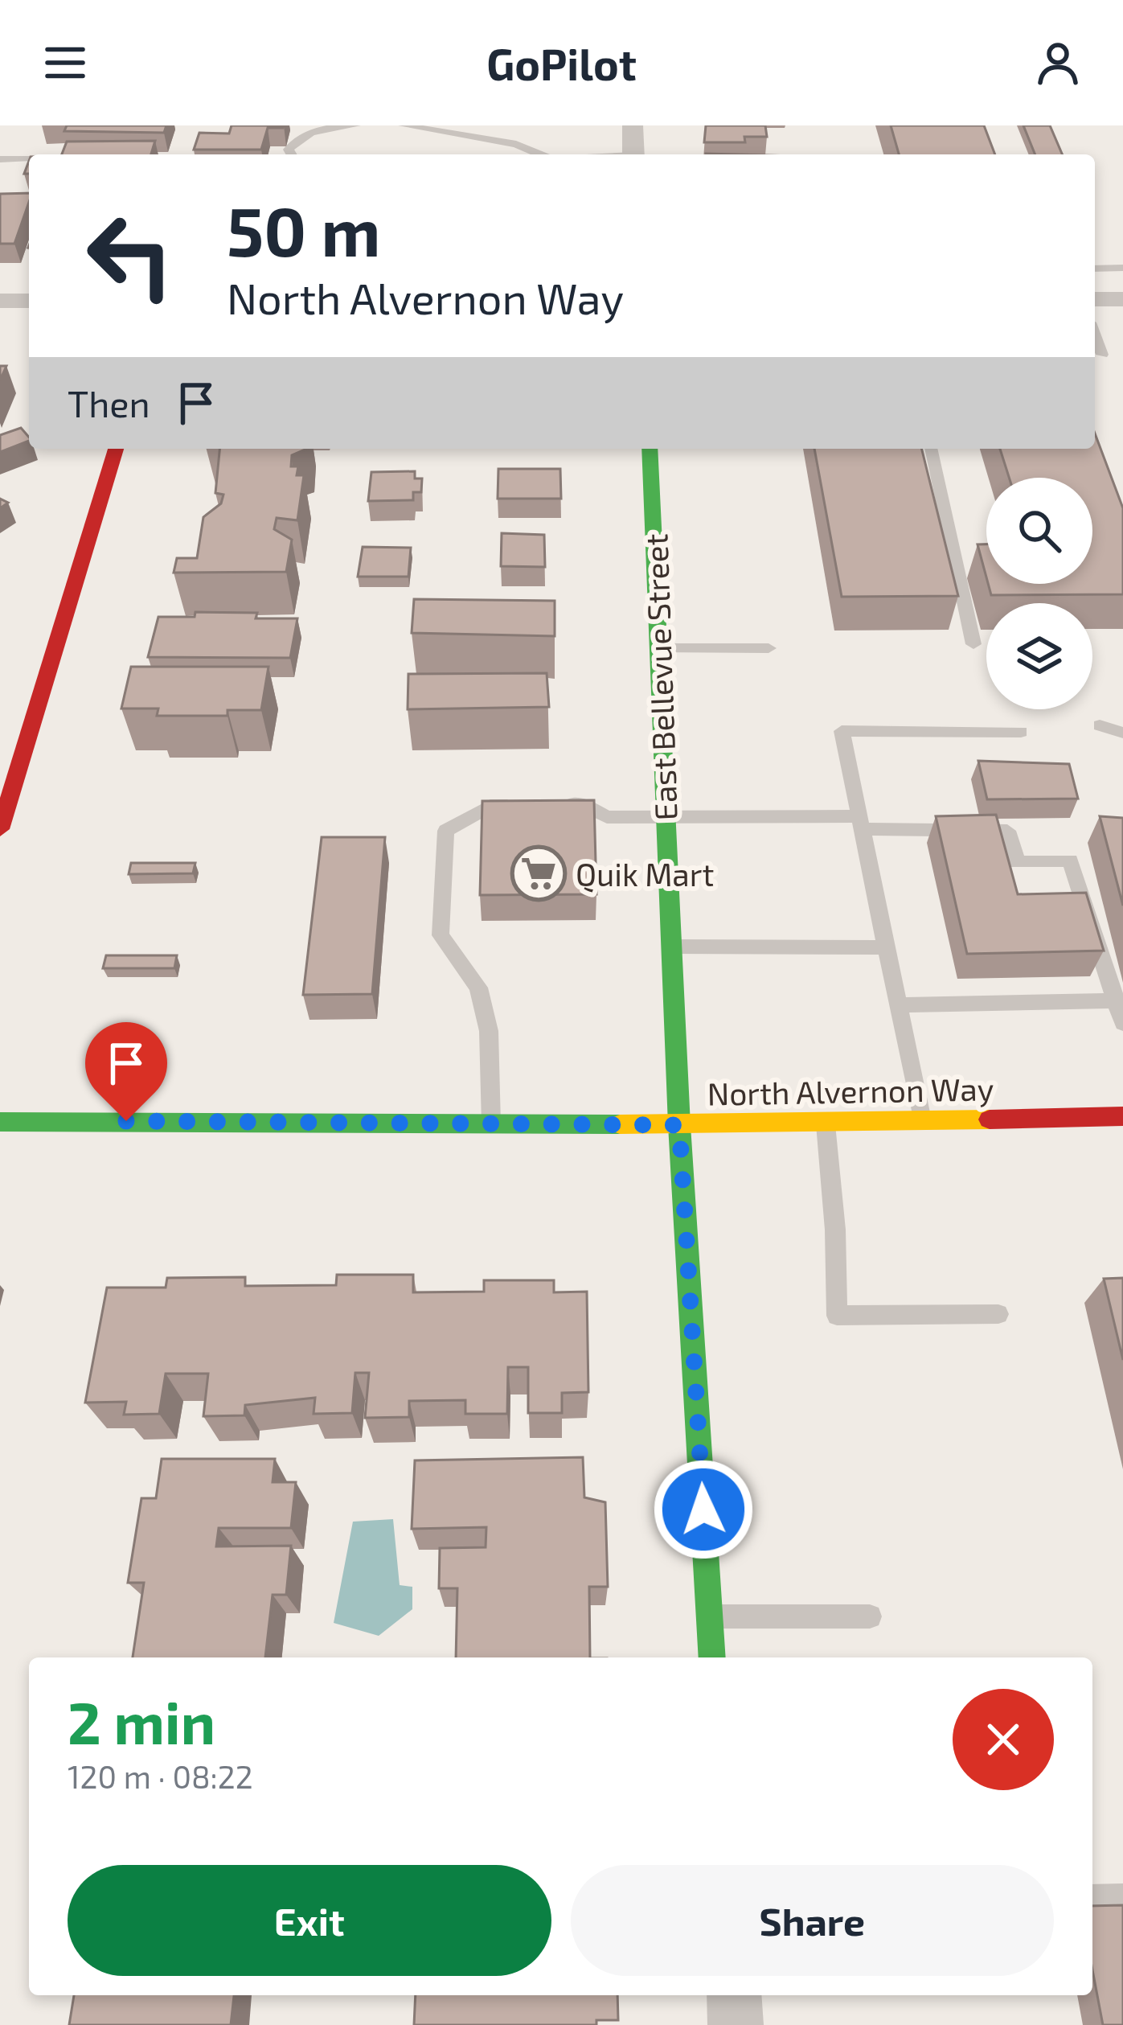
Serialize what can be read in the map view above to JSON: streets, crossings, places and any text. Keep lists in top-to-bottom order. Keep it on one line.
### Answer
{"streets":{"street":["East Bellevue Street","North Alvernon Way"]},"crossings":[["East Bellevue Street","North Alvernon Way"]],"places":{"supermarket":["Quik Mart"]},"page":{"header":"GoPilot","turn":["50 m","North Alvernon Way"],"then":"Then","heading":["2 min","120 m · 08:22"],"buttons":["Exit","Share"]}}
